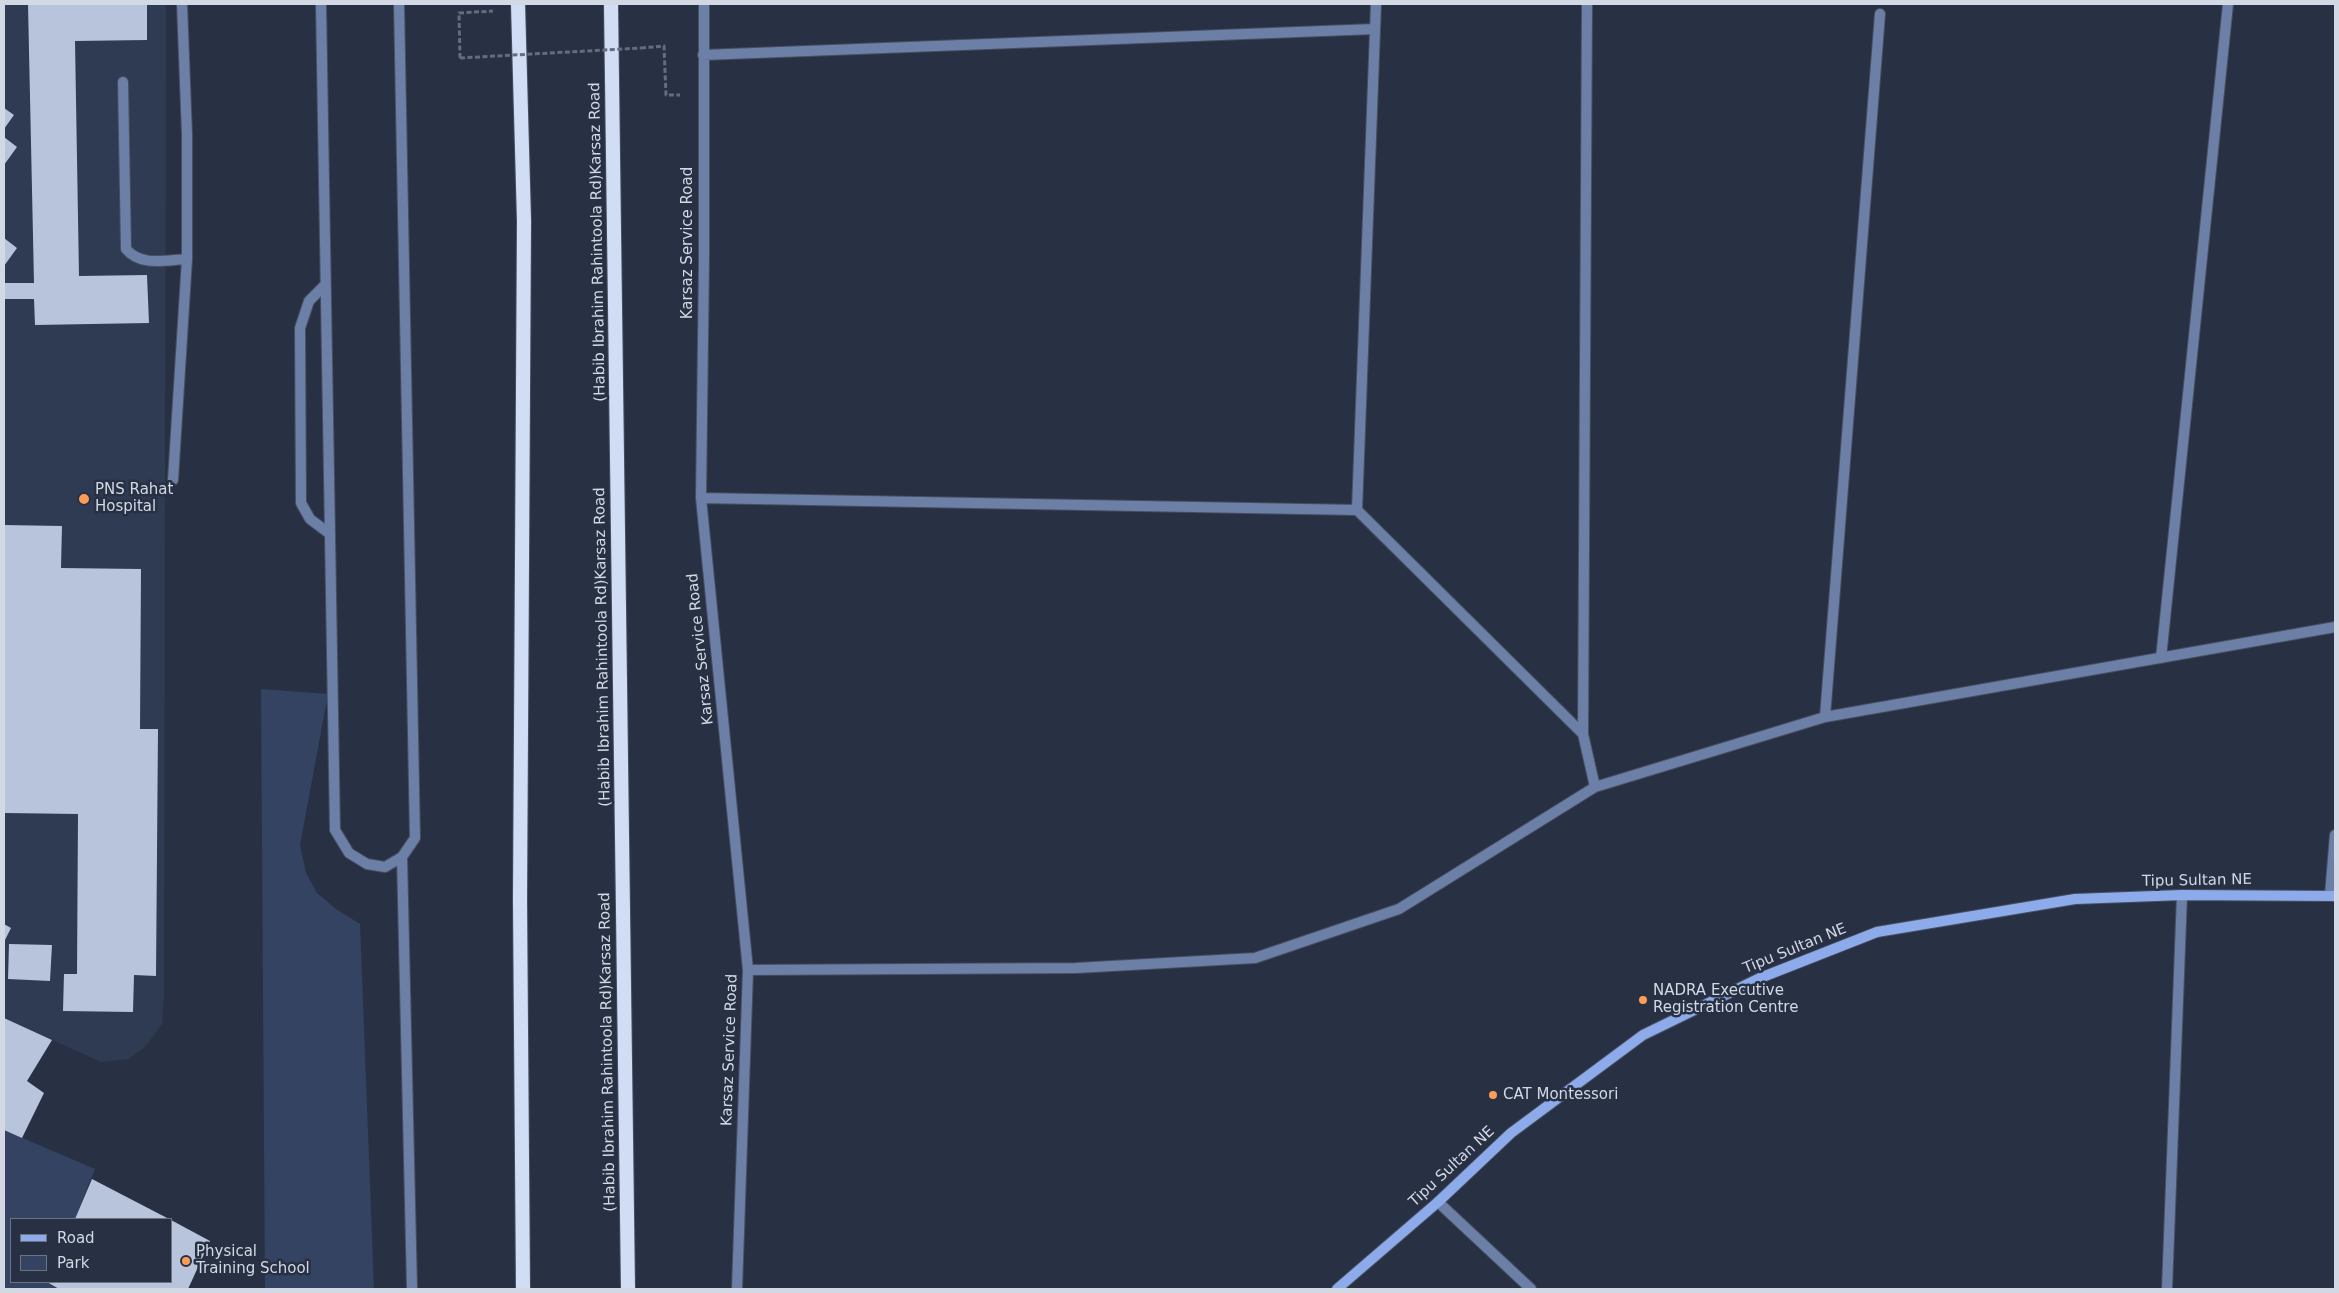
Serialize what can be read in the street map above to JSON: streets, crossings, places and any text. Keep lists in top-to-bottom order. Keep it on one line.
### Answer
{"streets":{"highway":["(Habib Ibrahim Rahintoola Rd)Karsaz Road"],"main road":["Tipu Sultan NE"],"street":["Karsaz Service Road"]},"places":["PNS Rahat Hospital","NADRA Executive Registration Centre","CAT Montessori","Physical Training School"],"legend":["Road","Park"]}
